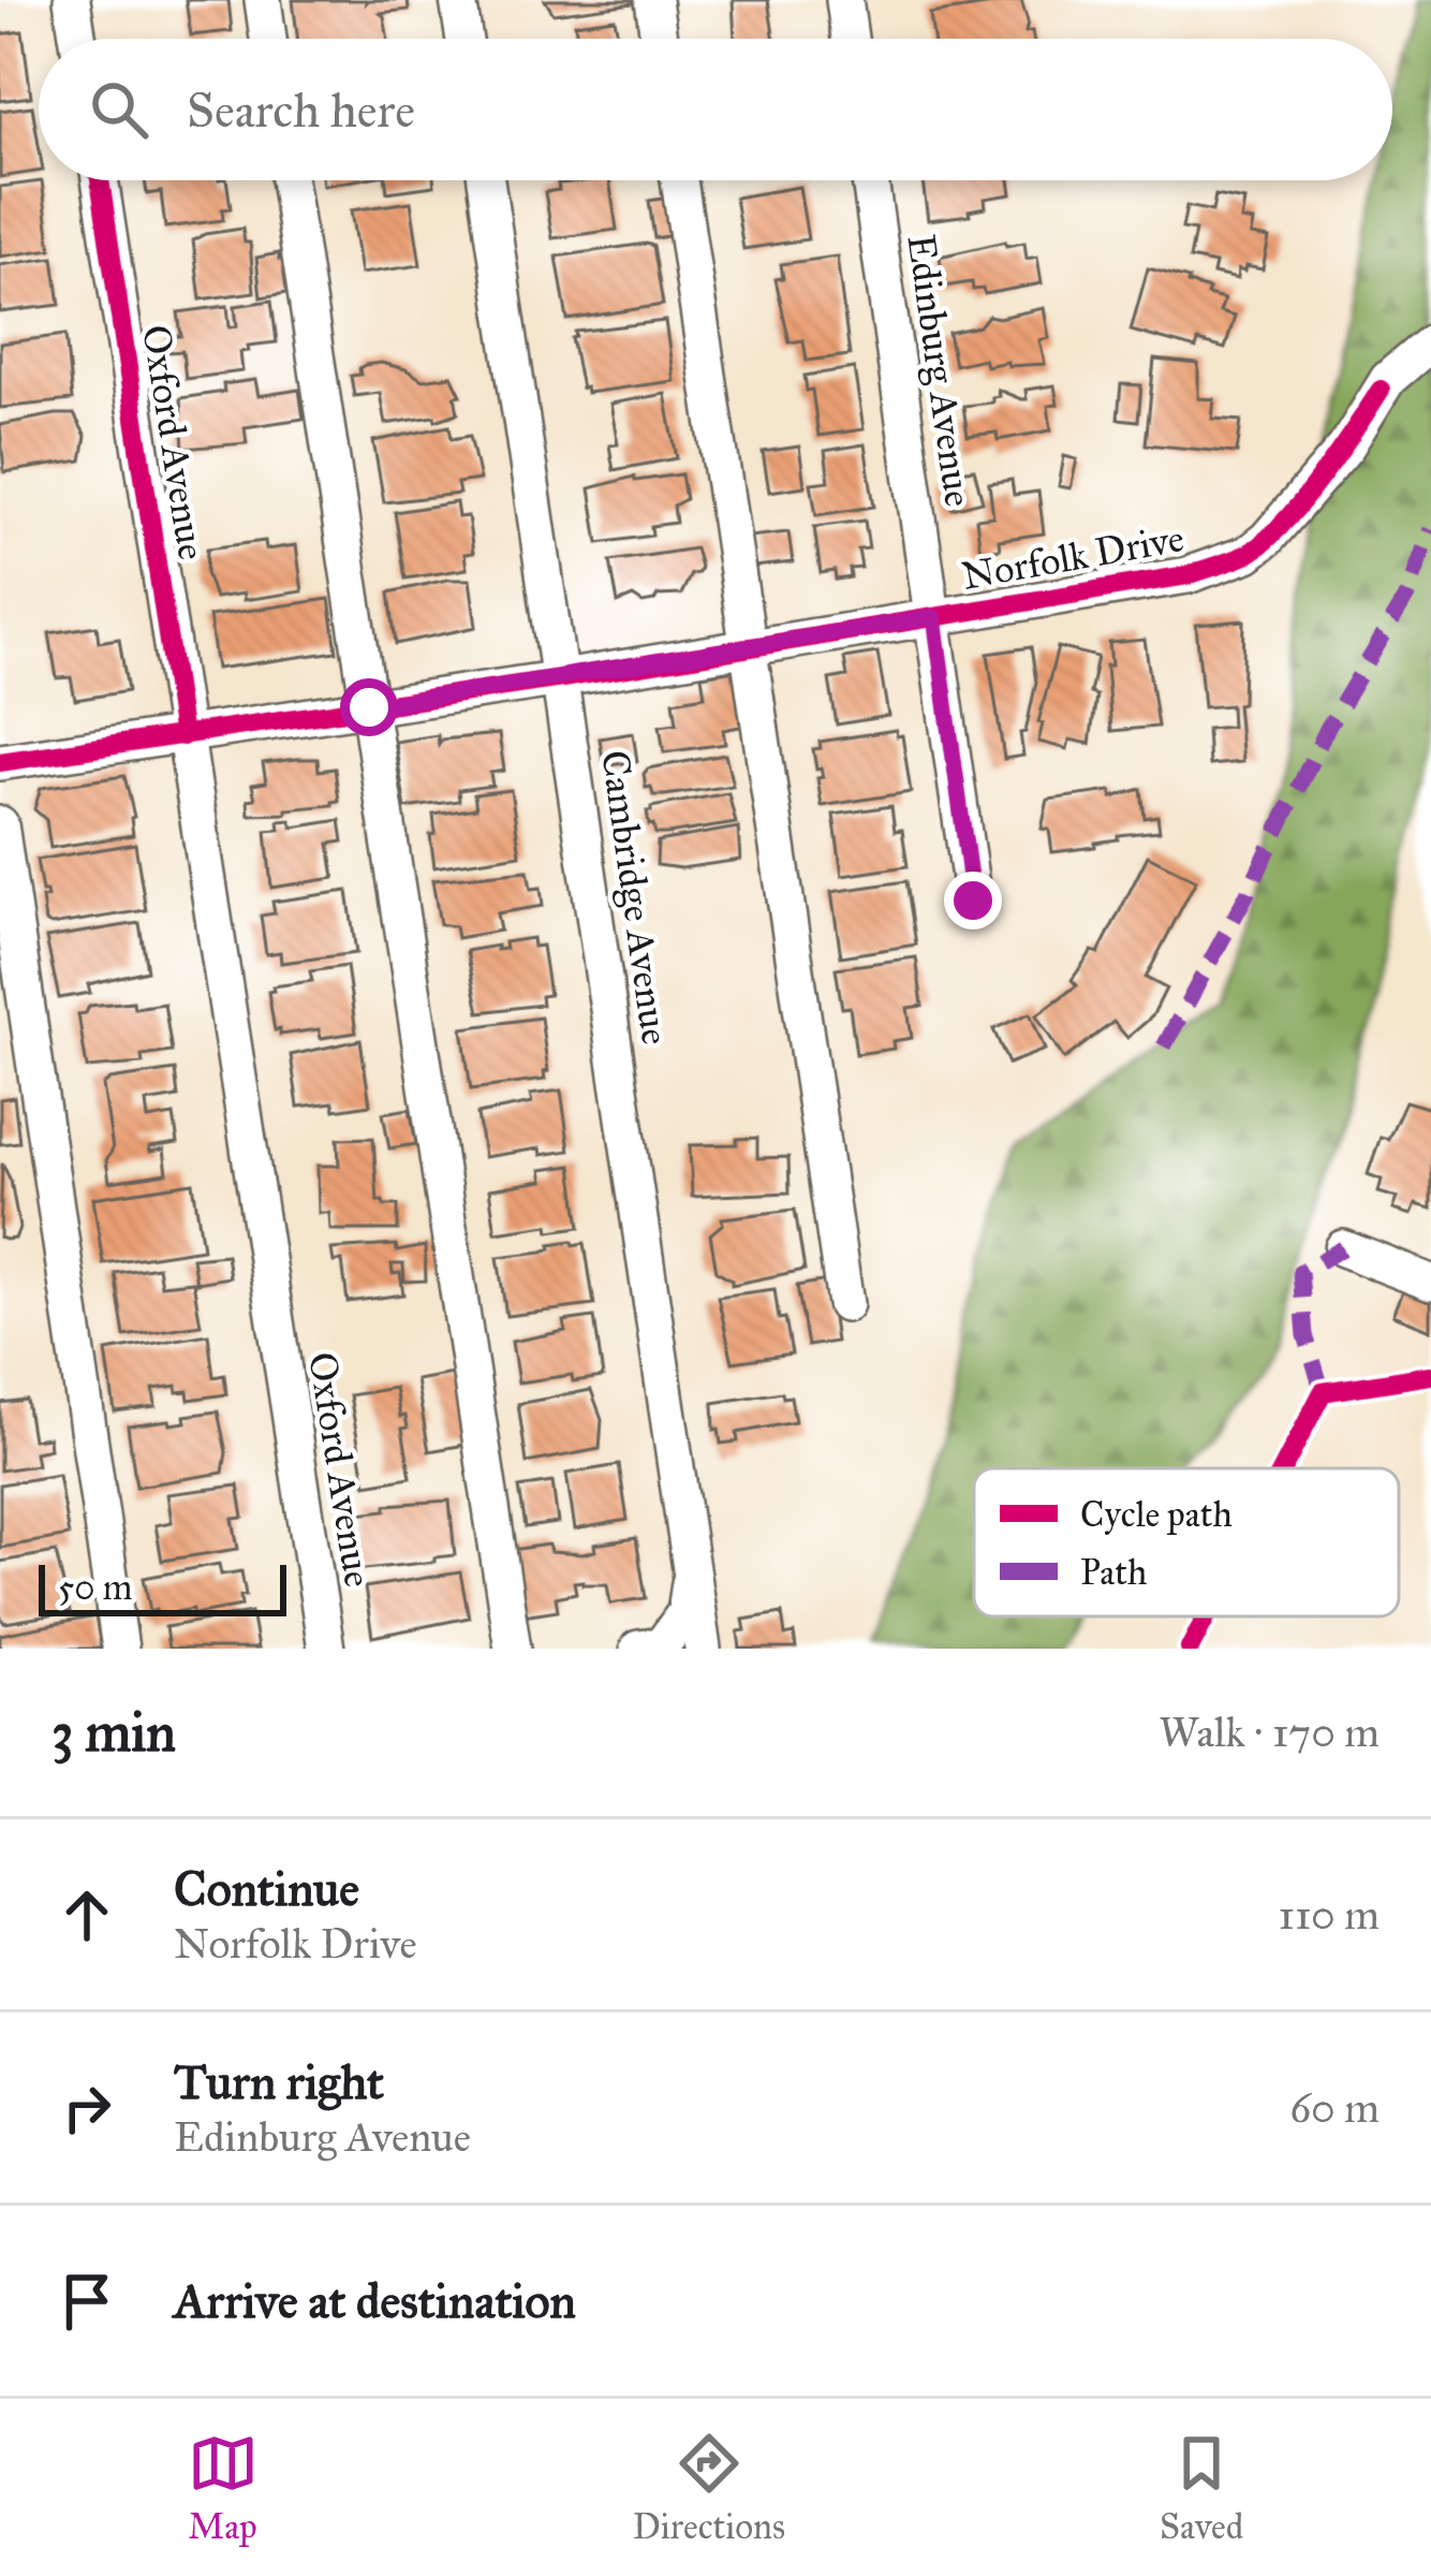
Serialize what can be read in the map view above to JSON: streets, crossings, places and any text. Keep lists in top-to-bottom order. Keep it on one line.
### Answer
{"streets":{"street":["Edinburg Avenue","Oxford Avenue","Norfolk Drive","Cambridge Avenue"]},"crossings":[["Edinburg Avenue","Norfolk Drive"],["Oxford Avenue","Norfolk Drive"],["Norfolk Drive","Cambridge Avenue"]],"legend":["Cycle path","Path"],"scale_bar":"50 m","page":{"search":"Search here","scale":"50 m","heading":["3 min","Walk · 170 m"],"list":[["Continue","Norfolk Drive","110 m"],["Turn right","Edinburg Avenue","60 m"],"Arrive at destination"],"nav":["Map","Directions","Saved"]}}
